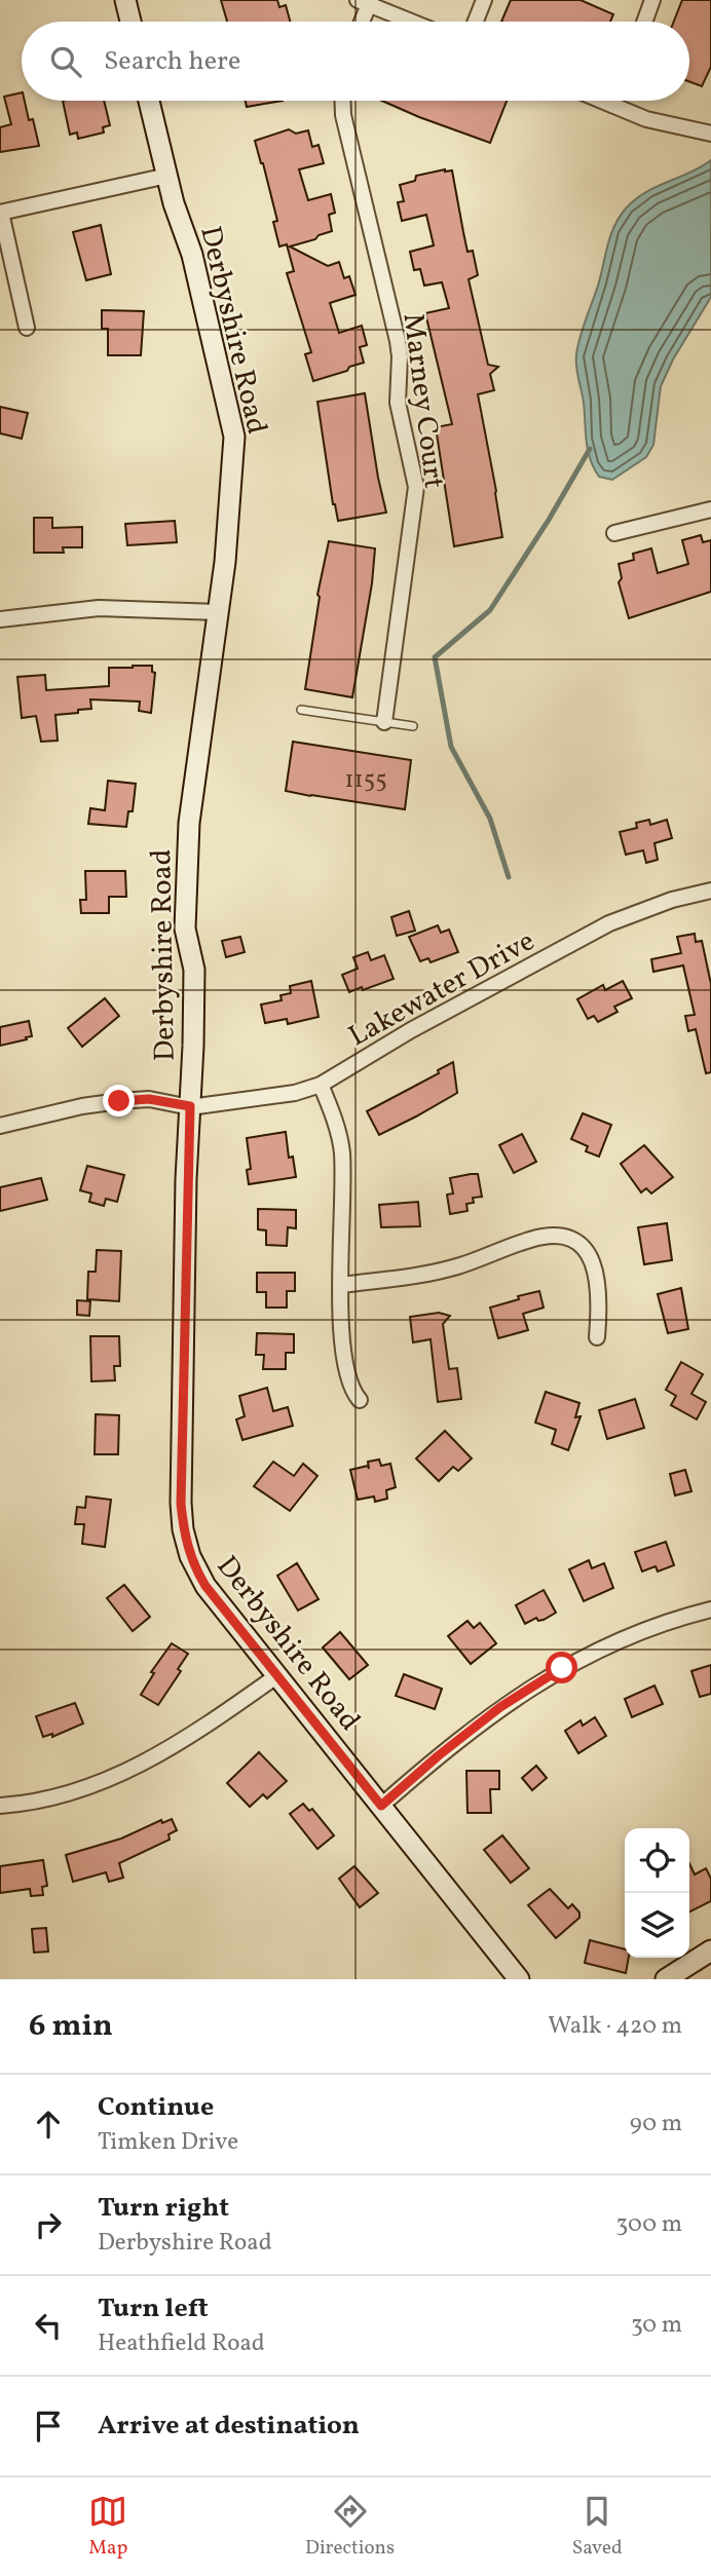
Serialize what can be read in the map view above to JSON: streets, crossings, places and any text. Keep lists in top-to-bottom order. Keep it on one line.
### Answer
{"streets":{"street":["Derbyshire Road","Marney Court","Lakewater Drive"]},"crossings":[["Derbyshire Road","Lakewater Drive"]],"house_numbers":["1155"],"page":{"search":"Search here","heading":["6 min","Walk · 420 m"],"list":[["Continue","Timken Drive","90 m"],["Turn right","Derbyshire Road","300 m"],["Turn left","Heathfield Road","30 m"],"Arrive at destination"],"nav":["Map","Directions","Saved"]}}
